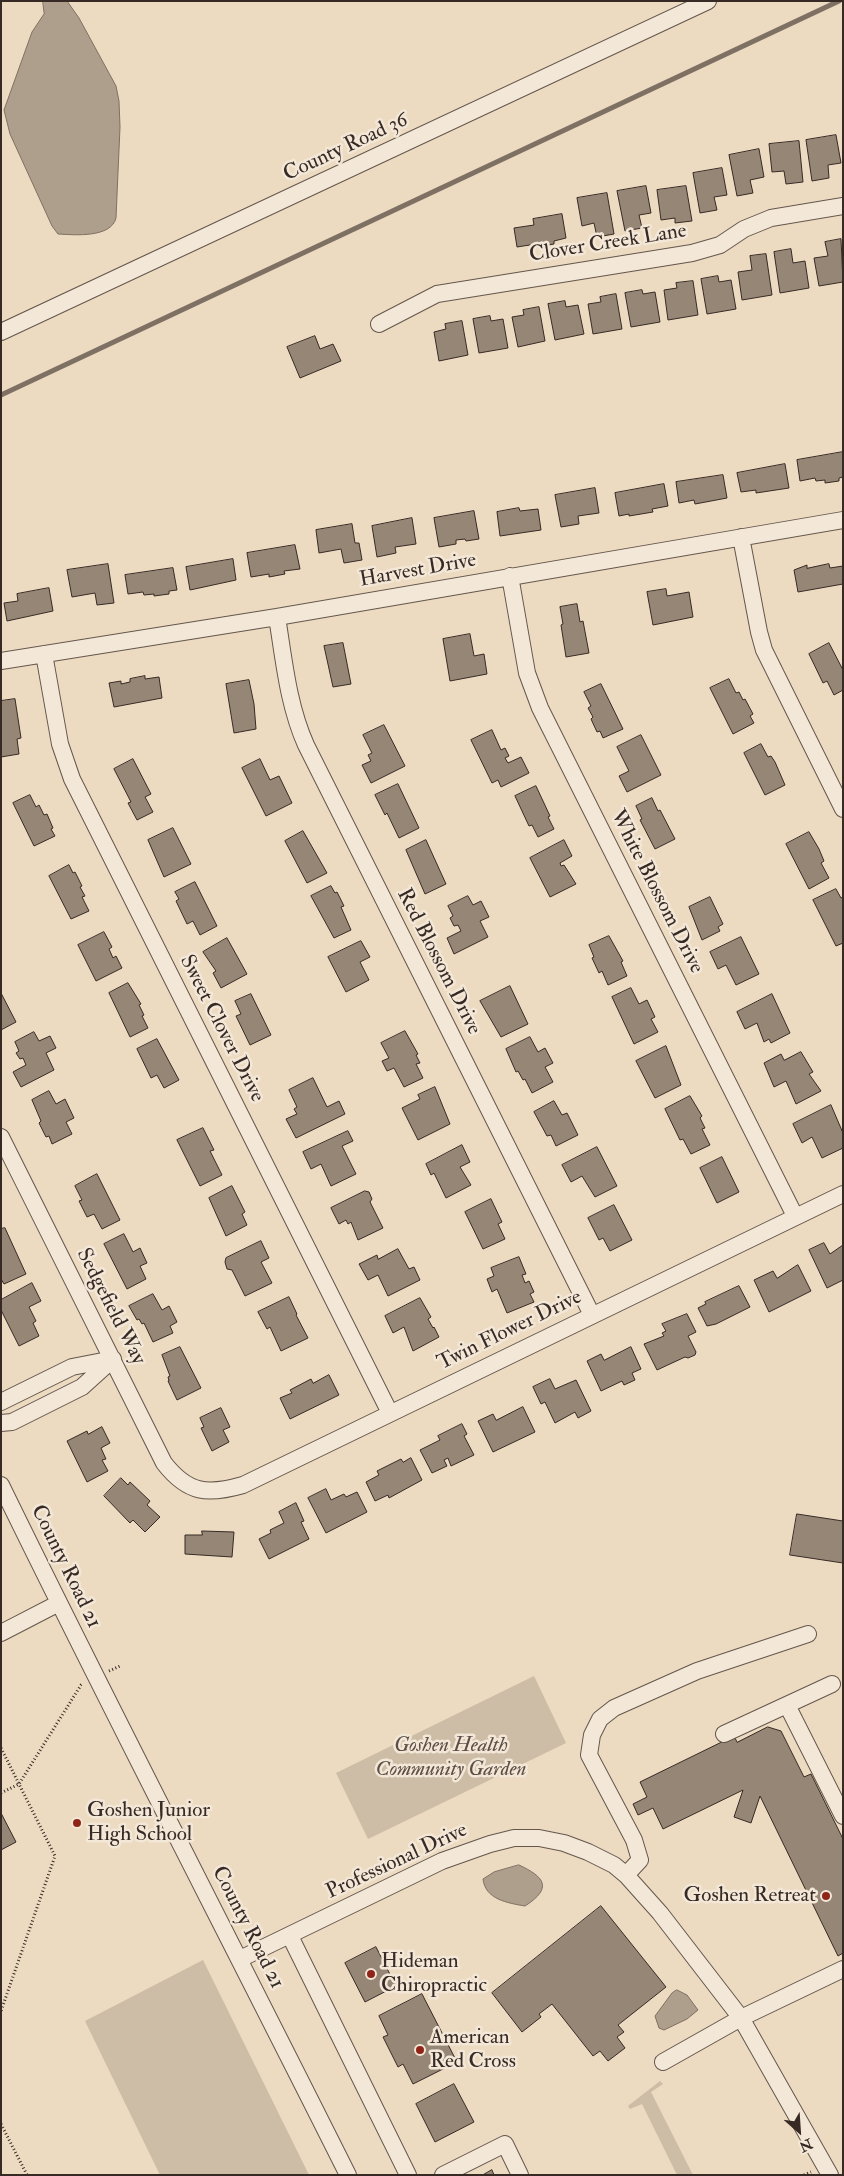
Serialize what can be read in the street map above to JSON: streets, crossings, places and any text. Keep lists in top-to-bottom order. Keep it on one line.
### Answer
{"streets":{"street":["County Road 36","Clover Creek Lane","Harvest Drive","White Blossom Drive","Red Blossom Drive","Sweet Clover Drive","Sedgefield Way","Twin Flower Drive","County Road 21","Professional Drive"]},"crossings":[["Harvest Drive","White Blossom Drive"],["Harvest Drive","Red Blossom Drive"],["Harvest Drive","Sweet Clover Drive"],["White Blossom Drive","Twin Flower Drive"],["Red Blossom Drive","Twin Flower Drive"],["Sweet Clover Drive","Twin Flower Drive"],["Sedgefield Way","Twin Flower Drive"],["County Road 21","Professional Drive"]],"parks":["Goshen Health Community Garden"],"places":["Goshen Junior High School","Goshen Retreat","Hideman Chiropractic","American Red Cross"],"north":"bottom right"}
